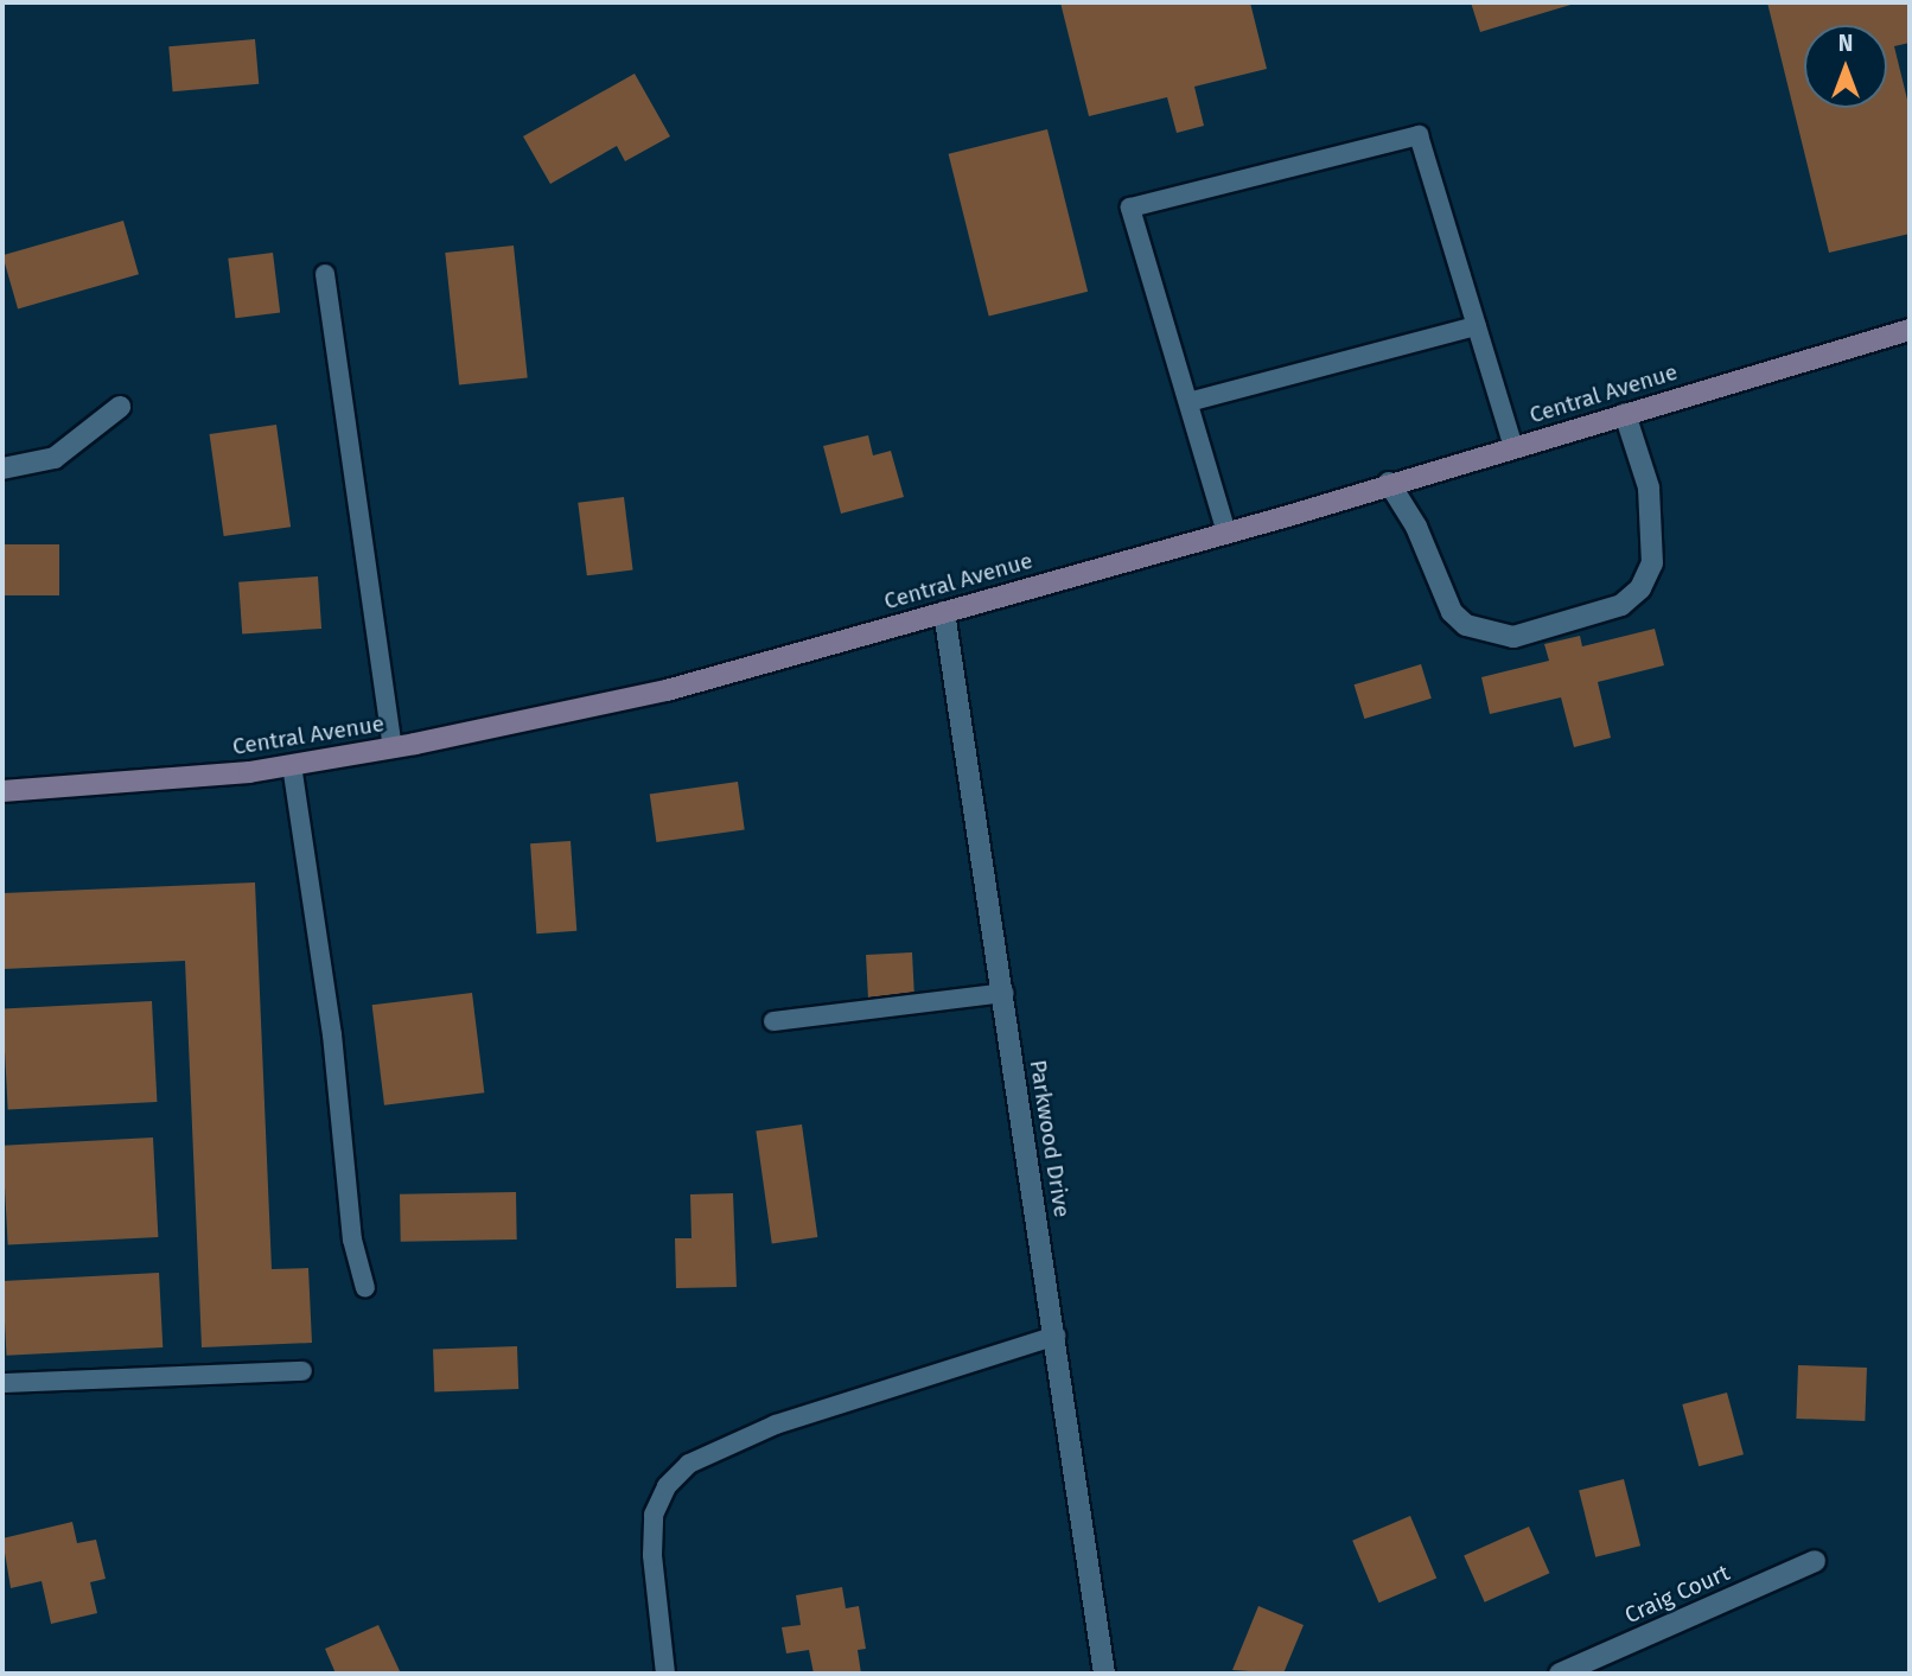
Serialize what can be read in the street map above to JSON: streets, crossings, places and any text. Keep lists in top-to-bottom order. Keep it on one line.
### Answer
{"streets":{"street":["Central Avenue","Parkwood Drive","Craig Court"]},"crossings":[["Central Avenue","Parkwood Drive"]],"north":"top"}
